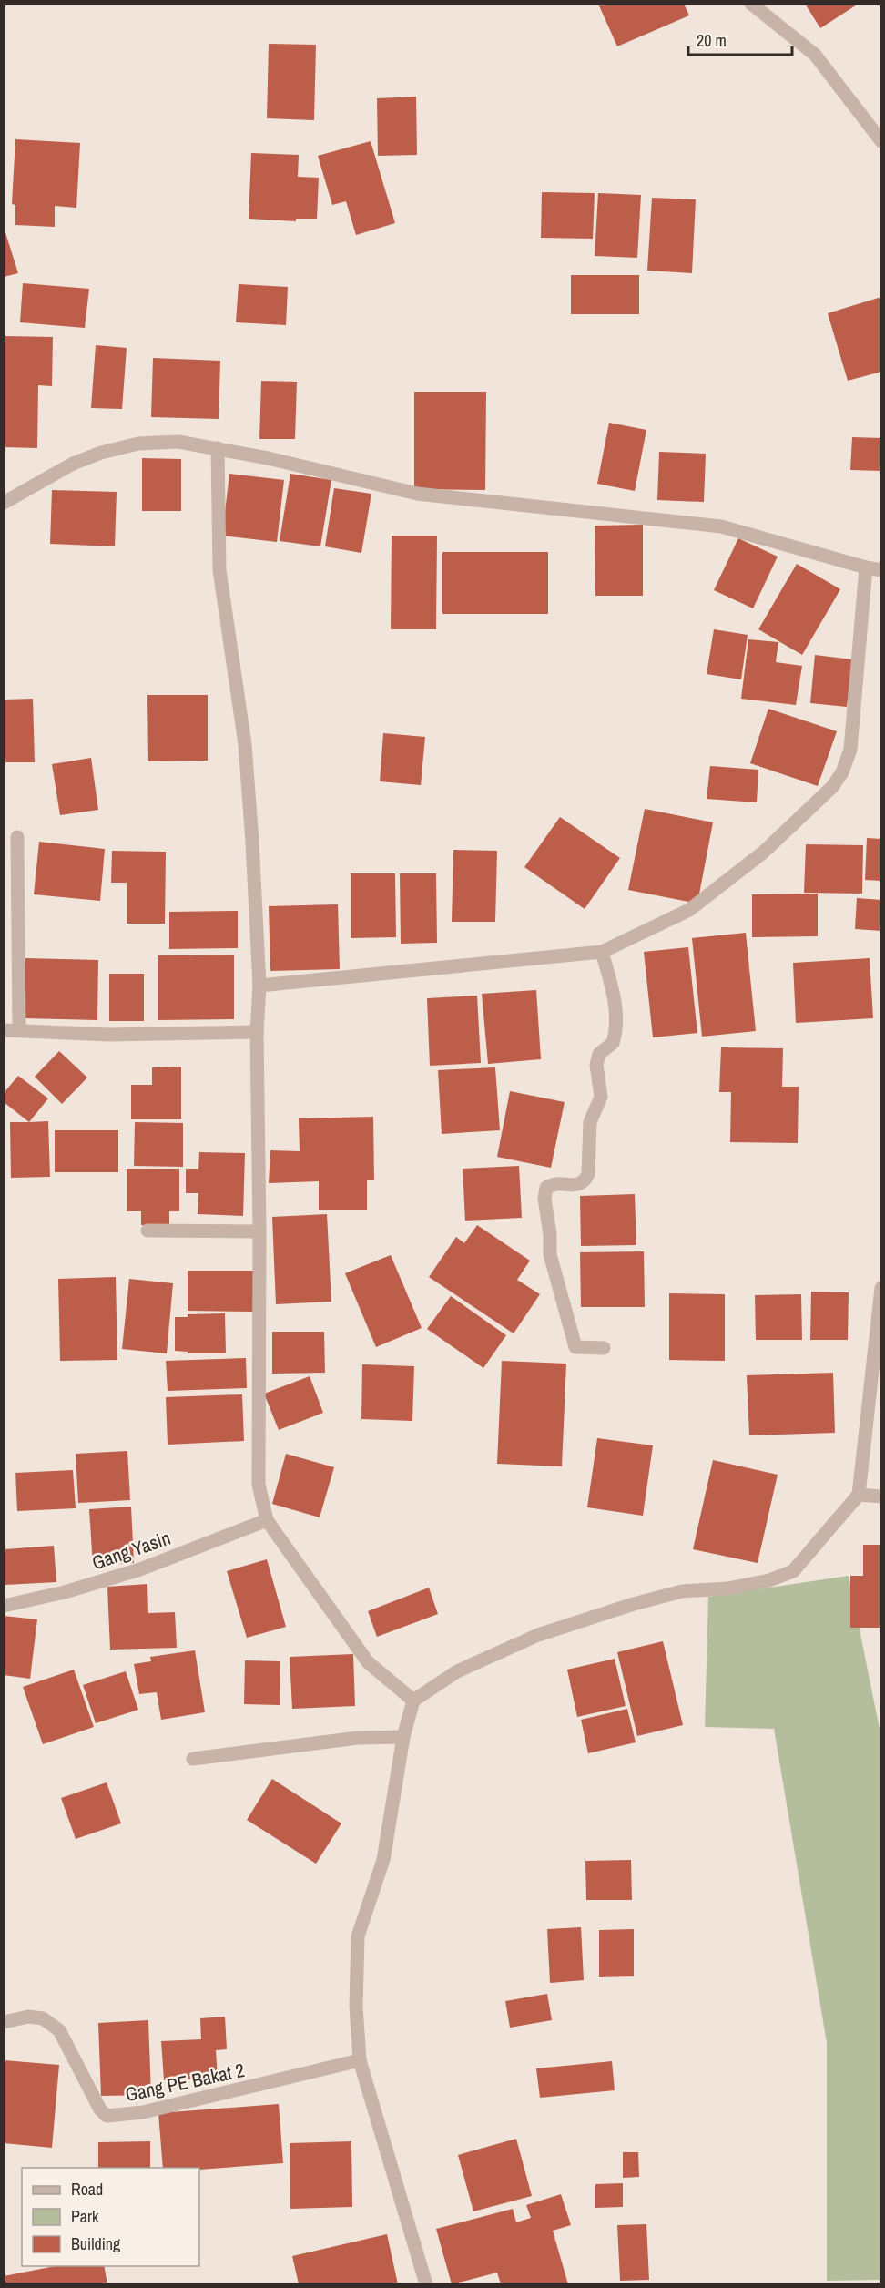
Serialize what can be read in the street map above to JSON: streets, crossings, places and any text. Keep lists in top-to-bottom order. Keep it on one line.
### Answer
{"streets":{"street":["Gang Yasin","Gang PE Bakat 2"]},"legend":["Road","Park","Building"],"scale_bar":"20 m"}
